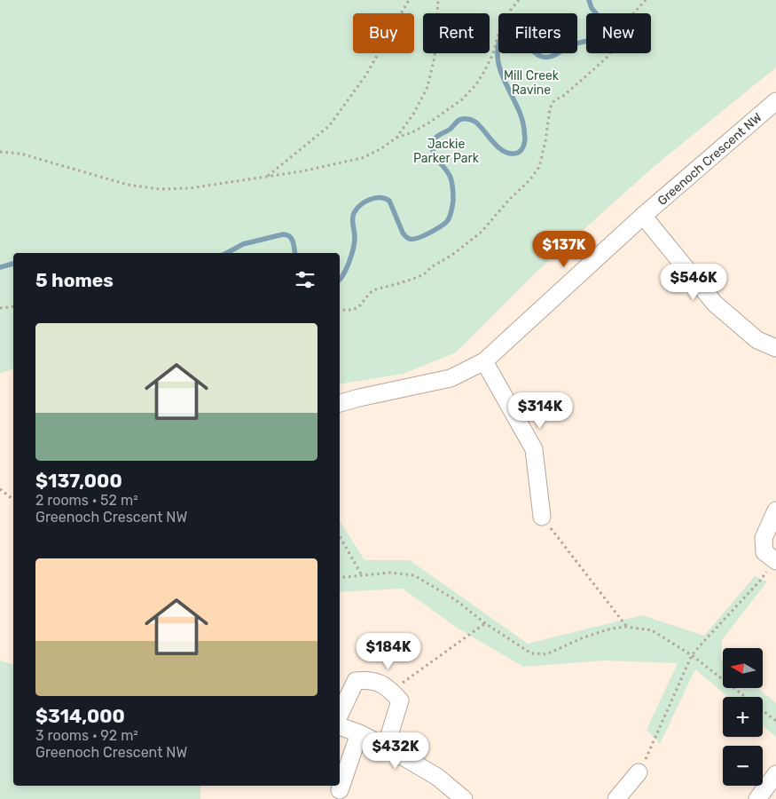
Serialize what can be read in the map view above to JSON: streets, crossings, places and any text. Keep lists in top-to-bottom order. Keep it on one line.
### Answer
{"streets":{"street":["Greenoch Crescent NW"]},"parks":["Mill Creek Ravine","Jackie Parker Park"],"north":"left","page":{"chip":["Buy","Rent","Filters","New"],"price":["$137K","$546K","$314K","$184K","$432K"],"heading":"5 homes","list":[{"name":"$137,000","note":"2 rooms · 52 m² · Greenoch Crescent NW"},{"name":"$314,000","note":"3 rooms · 92 m² · Greenoch Crescent NW"}],"map_buttons":["+","−"]}}
